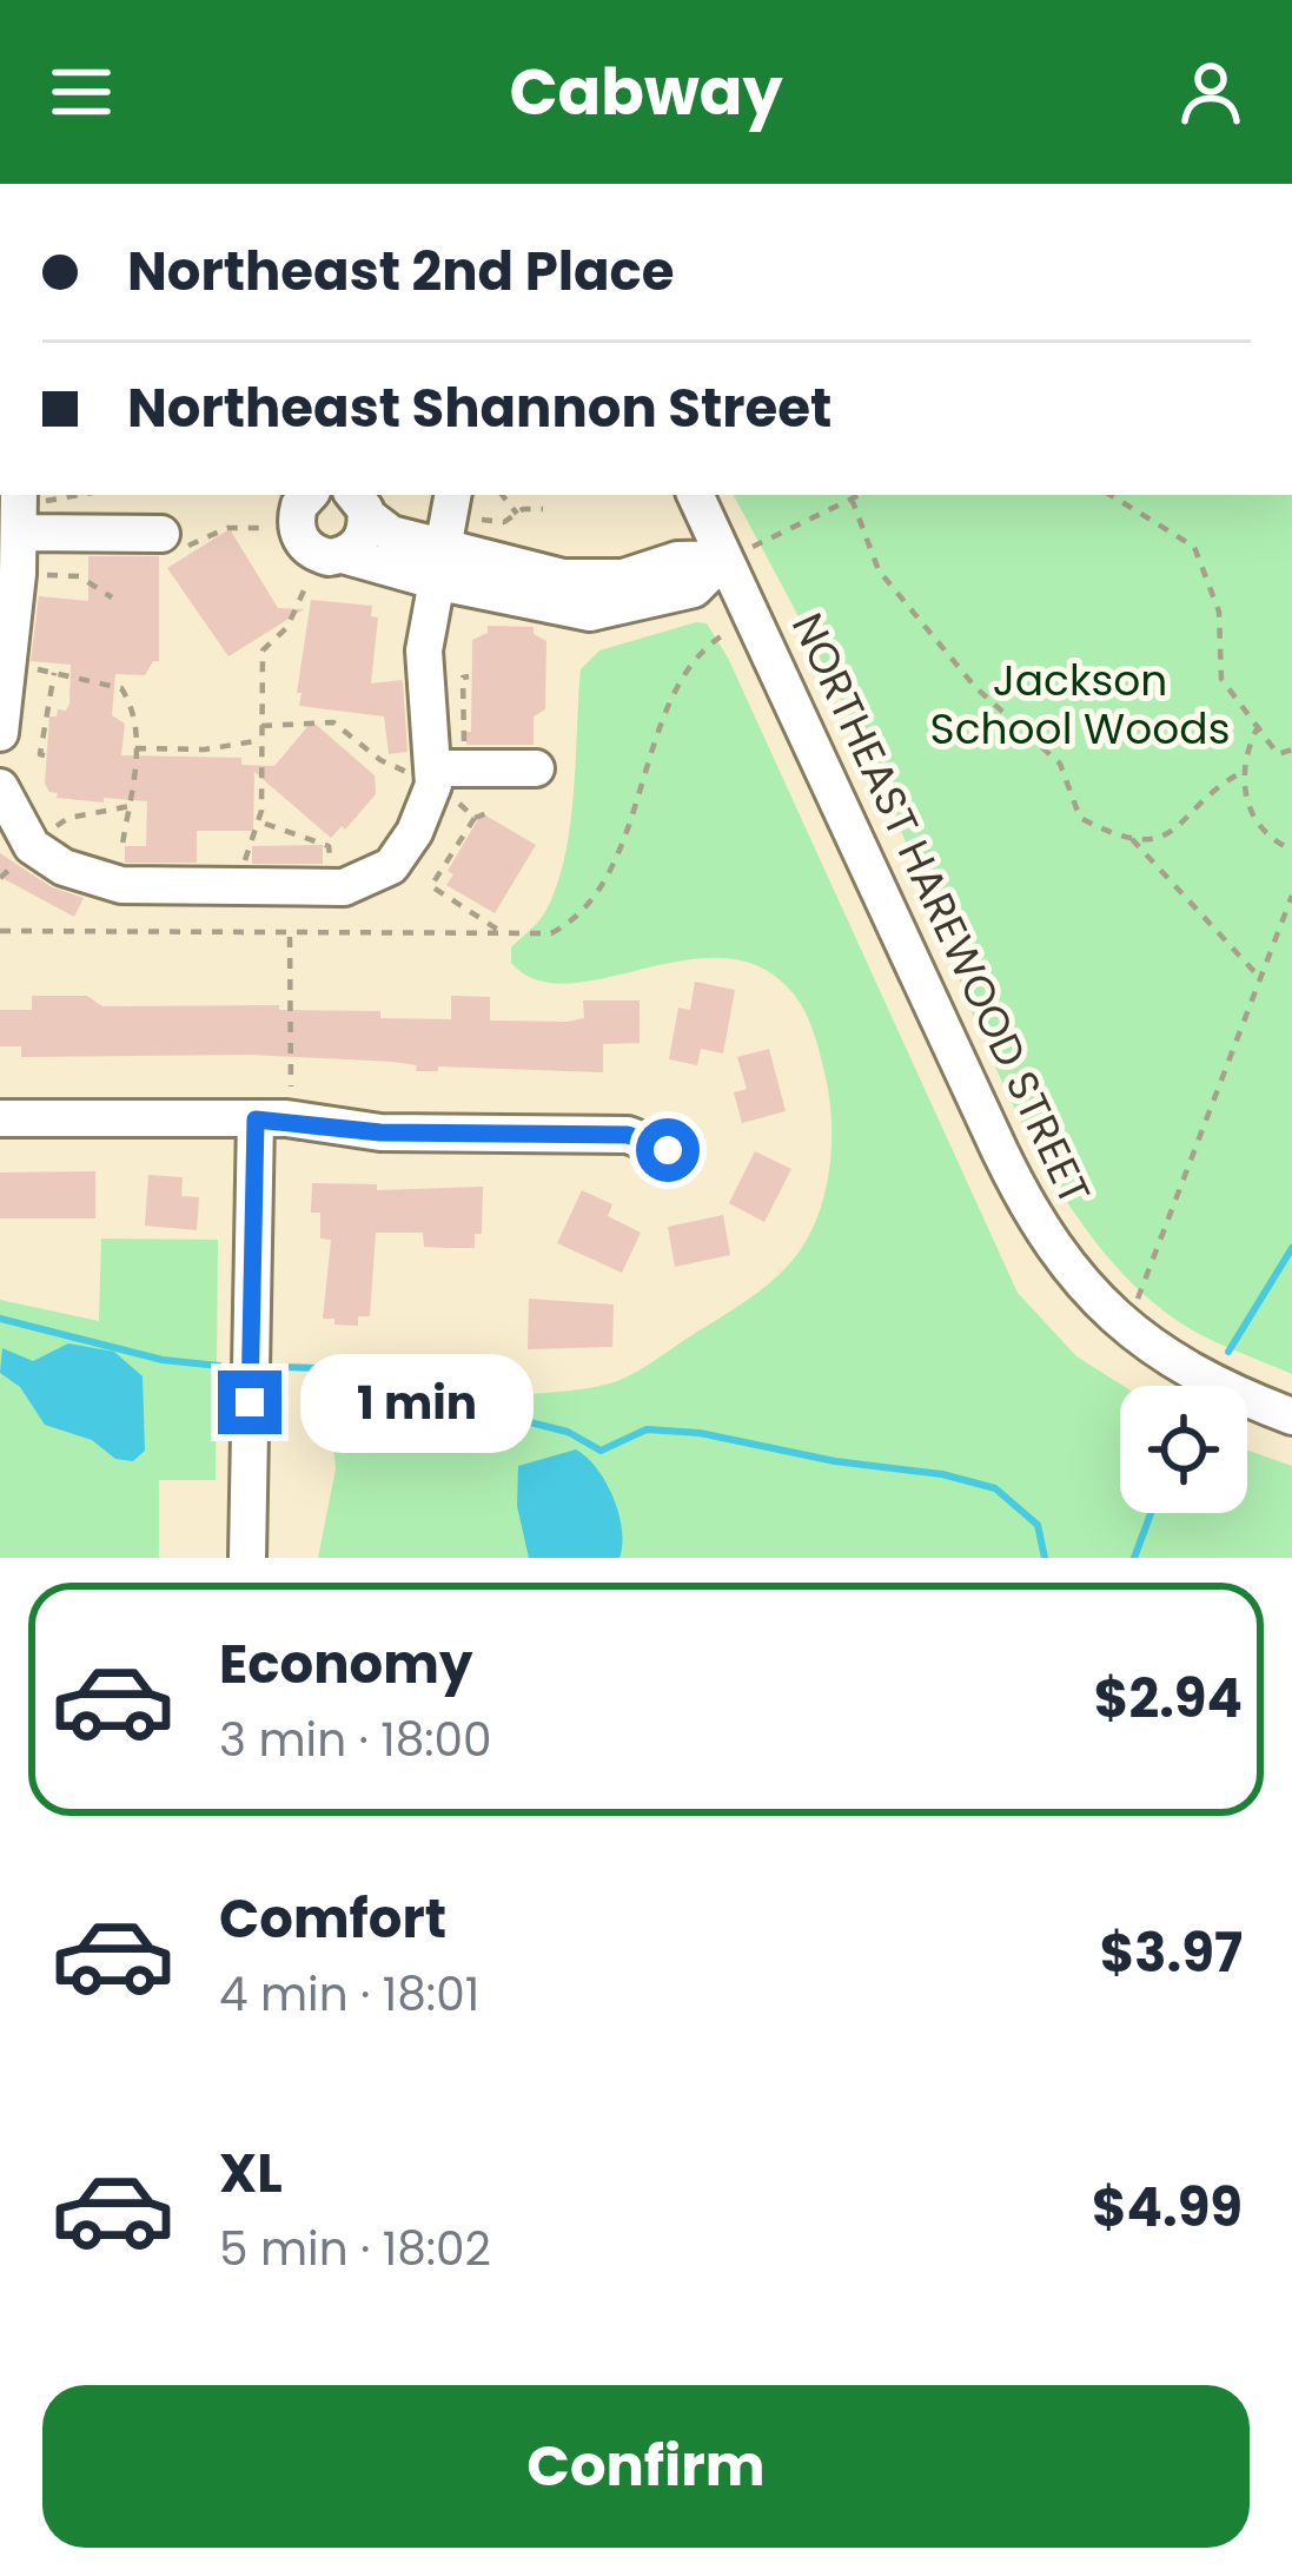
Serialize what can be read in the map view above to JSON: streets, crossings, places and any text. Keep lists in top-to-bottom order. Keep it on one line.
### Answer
{"streets":{"street":["NORTHEAST HAREWOOD STREET"]},"parks":["Jackson School Woods"],"page":{"header":"Cabway","banner":["Northeast 2nd Place","Northeast Shannon Street"],"bubble":"1 min","list":[{"name":"Economy","note":"3 min · 18:00","value":"$2.94"},{"name":"Comfort","note":"4 min · 18:01","value":"$3.97"},{"name":"XL","note":"5 min · 18:02","value":"$4.99"}],"buttons":"Confirm"}}
